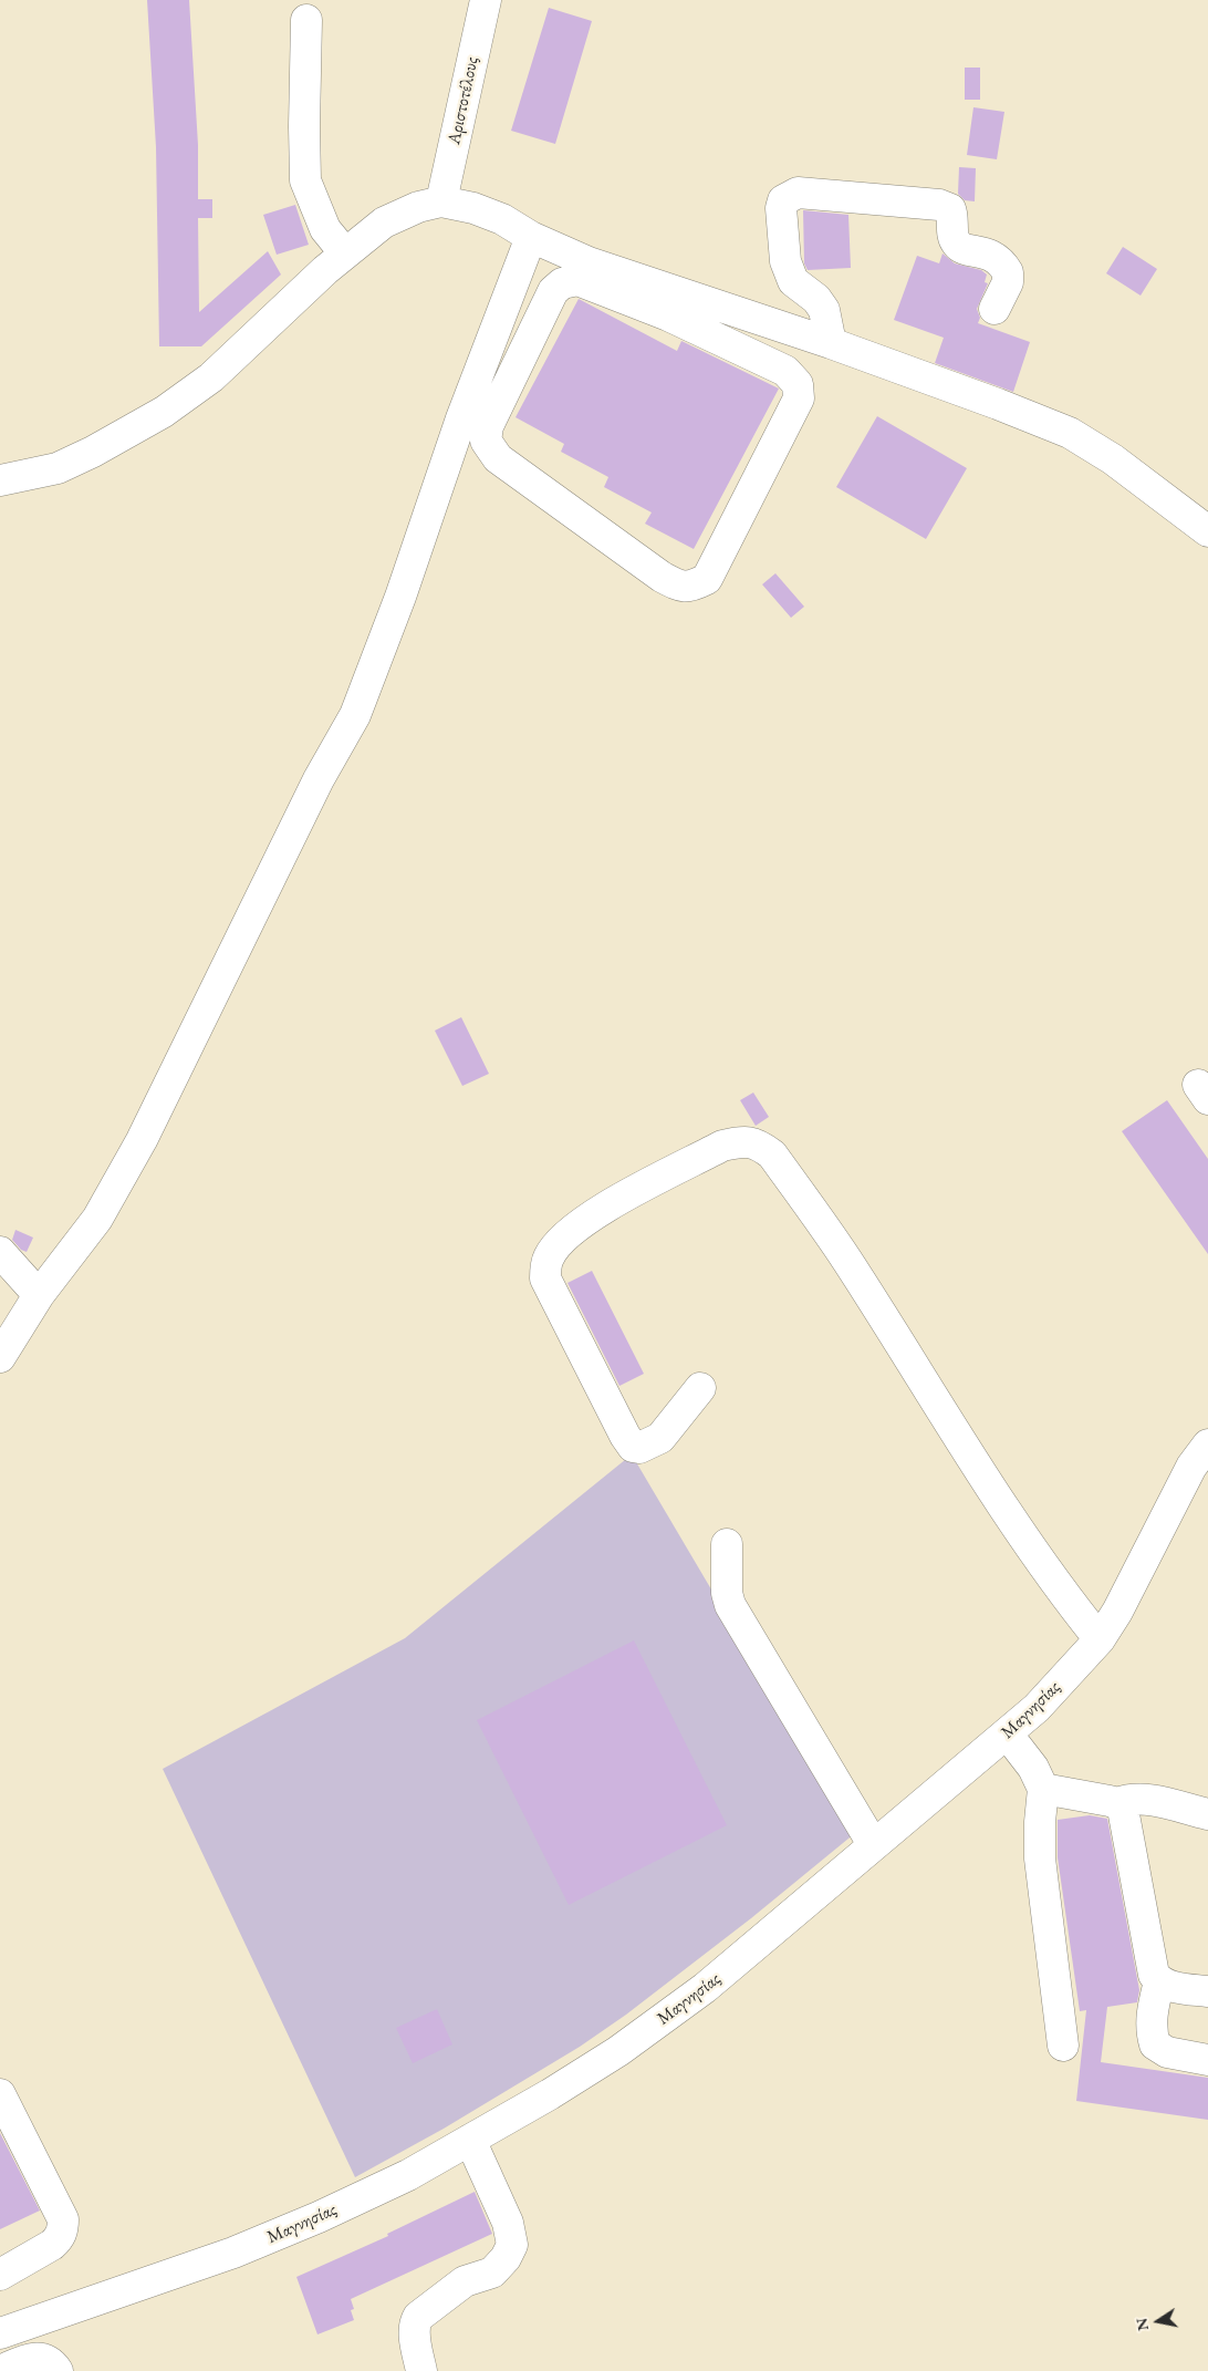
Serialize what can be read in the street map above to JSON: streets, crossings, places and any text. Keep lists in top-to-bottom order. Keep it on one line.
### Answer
{"streets":{"street":["Αριστοτέλους","Μαγνησίας"]},"north":"left"}
